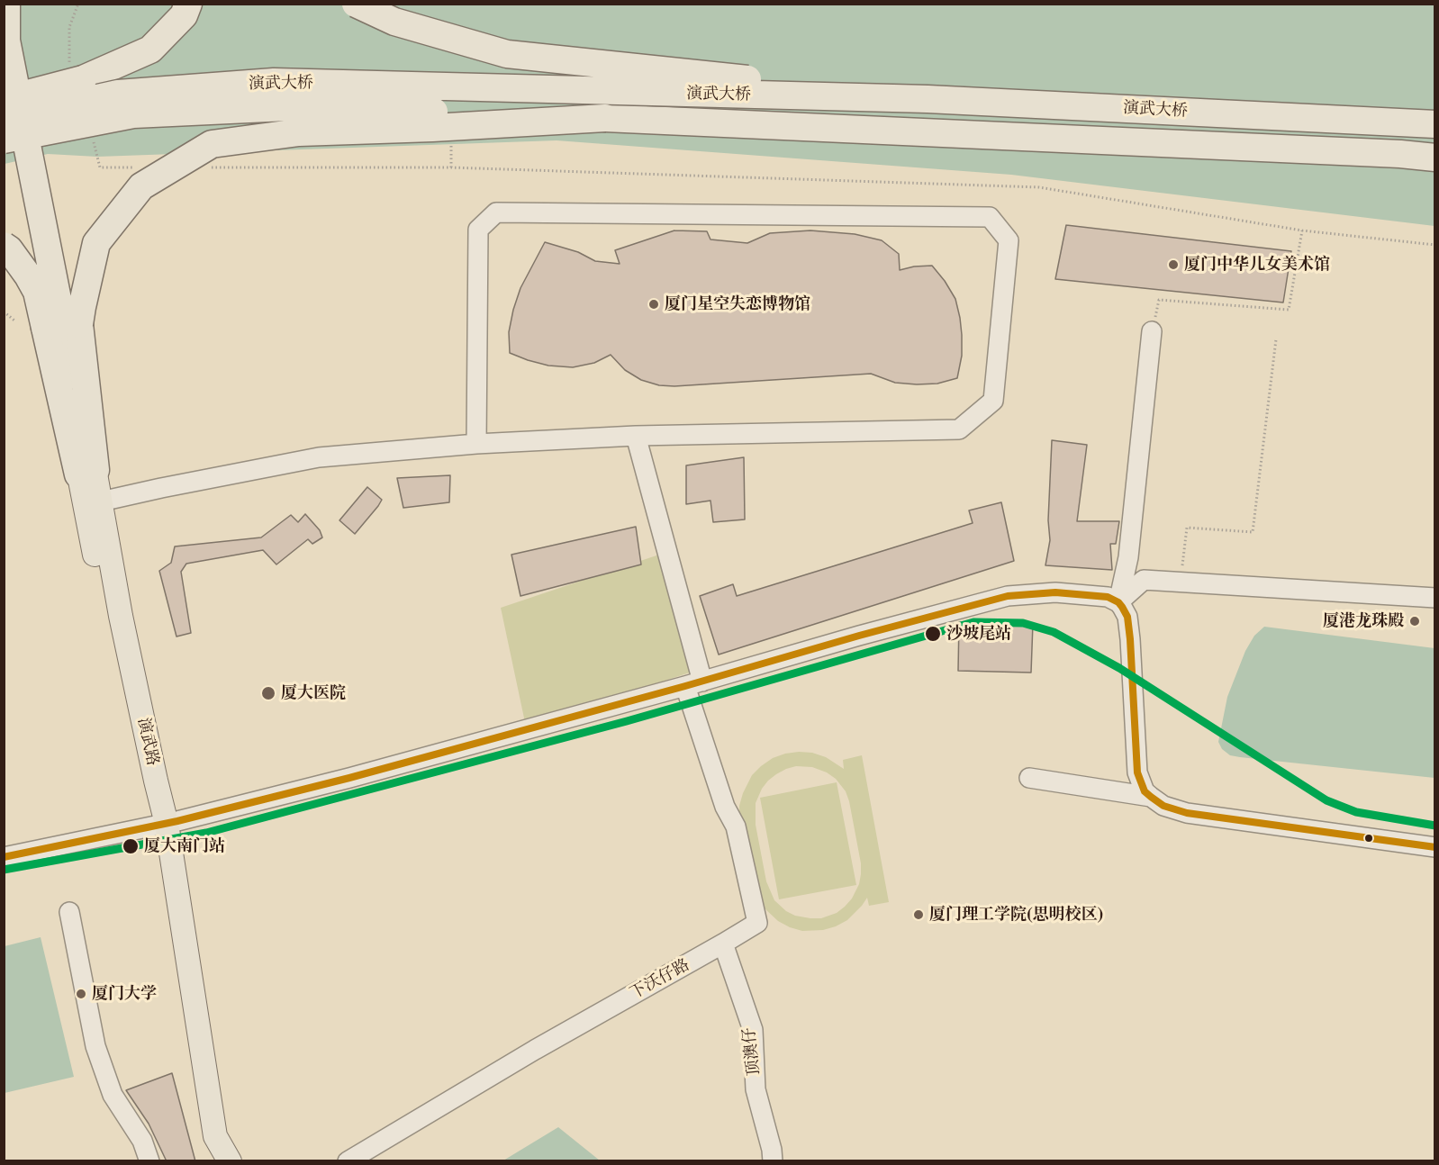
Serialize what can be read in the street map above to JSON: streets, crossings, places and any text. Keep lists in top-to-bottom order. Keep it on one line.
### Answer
{"streets":{"highway":["演武大桥"],"main road":["演武路"],"street":["下沃仔路","顶澳仔"]},"crossings":[["下沃仔路","顶澳仔"]],"places":["厦门中华儿女美术馆","厦门星空失恋博物馆","厦港龙珠殿","沙坡尾站","厦大医院","厦大南门站","厦门理工学院(思明校区)","厦门大学"]}
